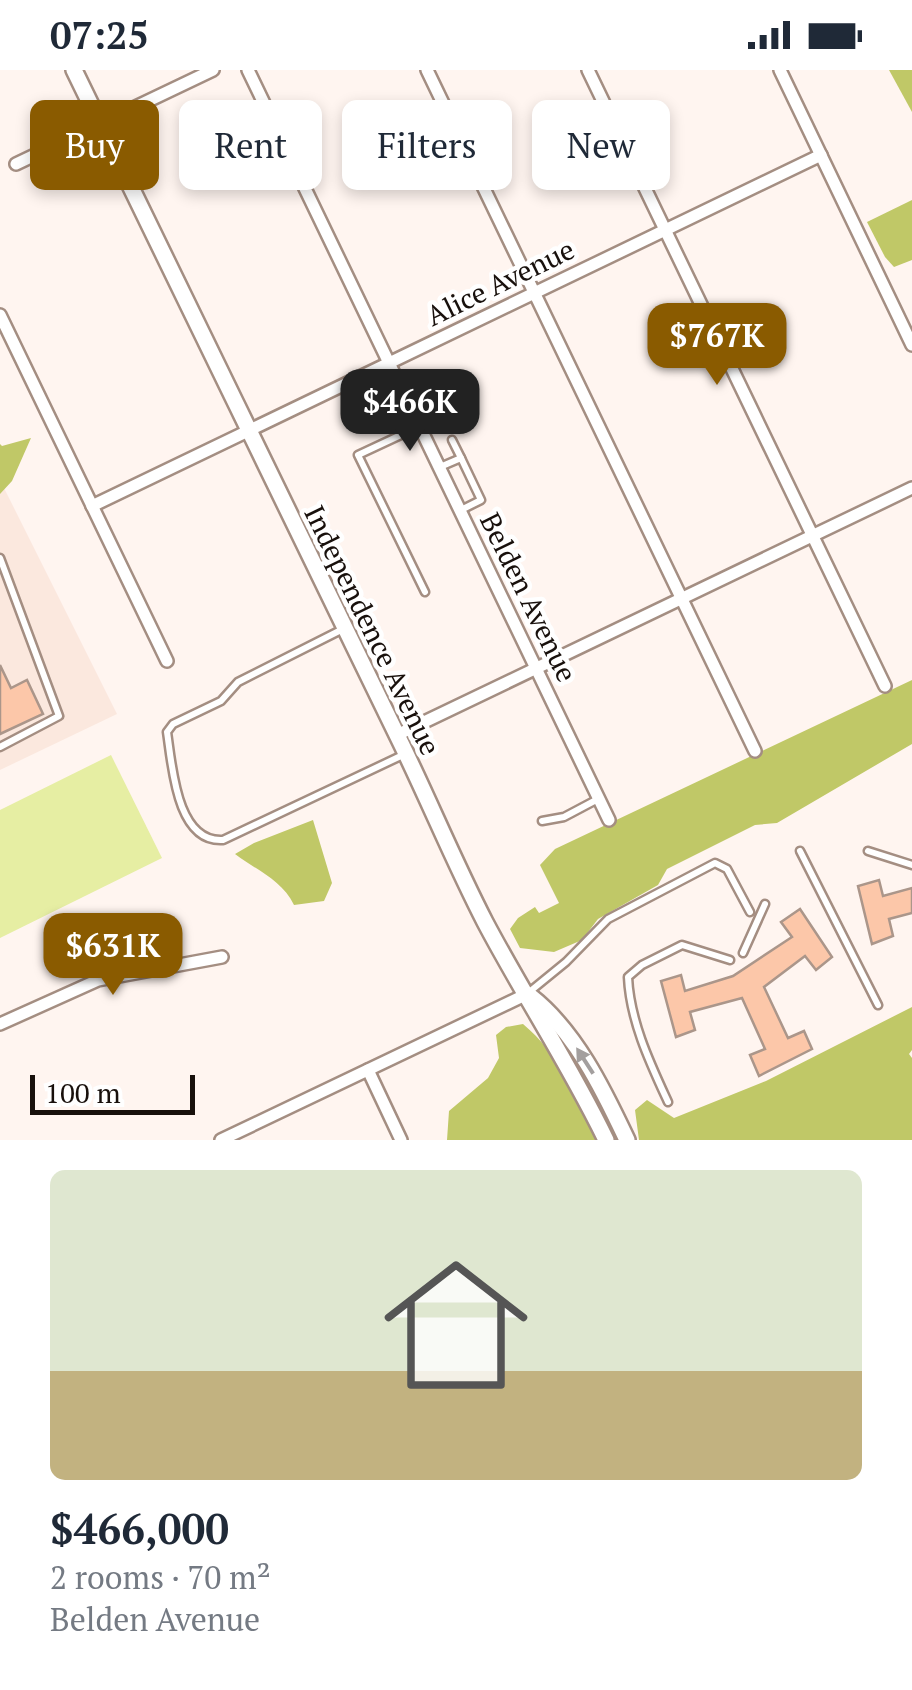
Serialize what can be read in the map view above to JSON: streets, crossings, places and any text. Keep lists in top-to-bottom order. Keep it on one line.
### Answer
{"streets":{"street":["Alice Avenue","Belden Avenue","Independence Avenue"]},"crossings":[["Alice Avenue","Belden Avenue"],["Alice Avenue","Independence Avenue"]],"scale_bar":"100 m","page":{"status":"07:25","chip":["Buy","Rent","Filters","New"],"price":["$767K","$466K","$631K"],"scale":"100 m","list":[{"name":"$466,000","note":"2 rooms · 70 m² · Belden Avenue"}]}}
